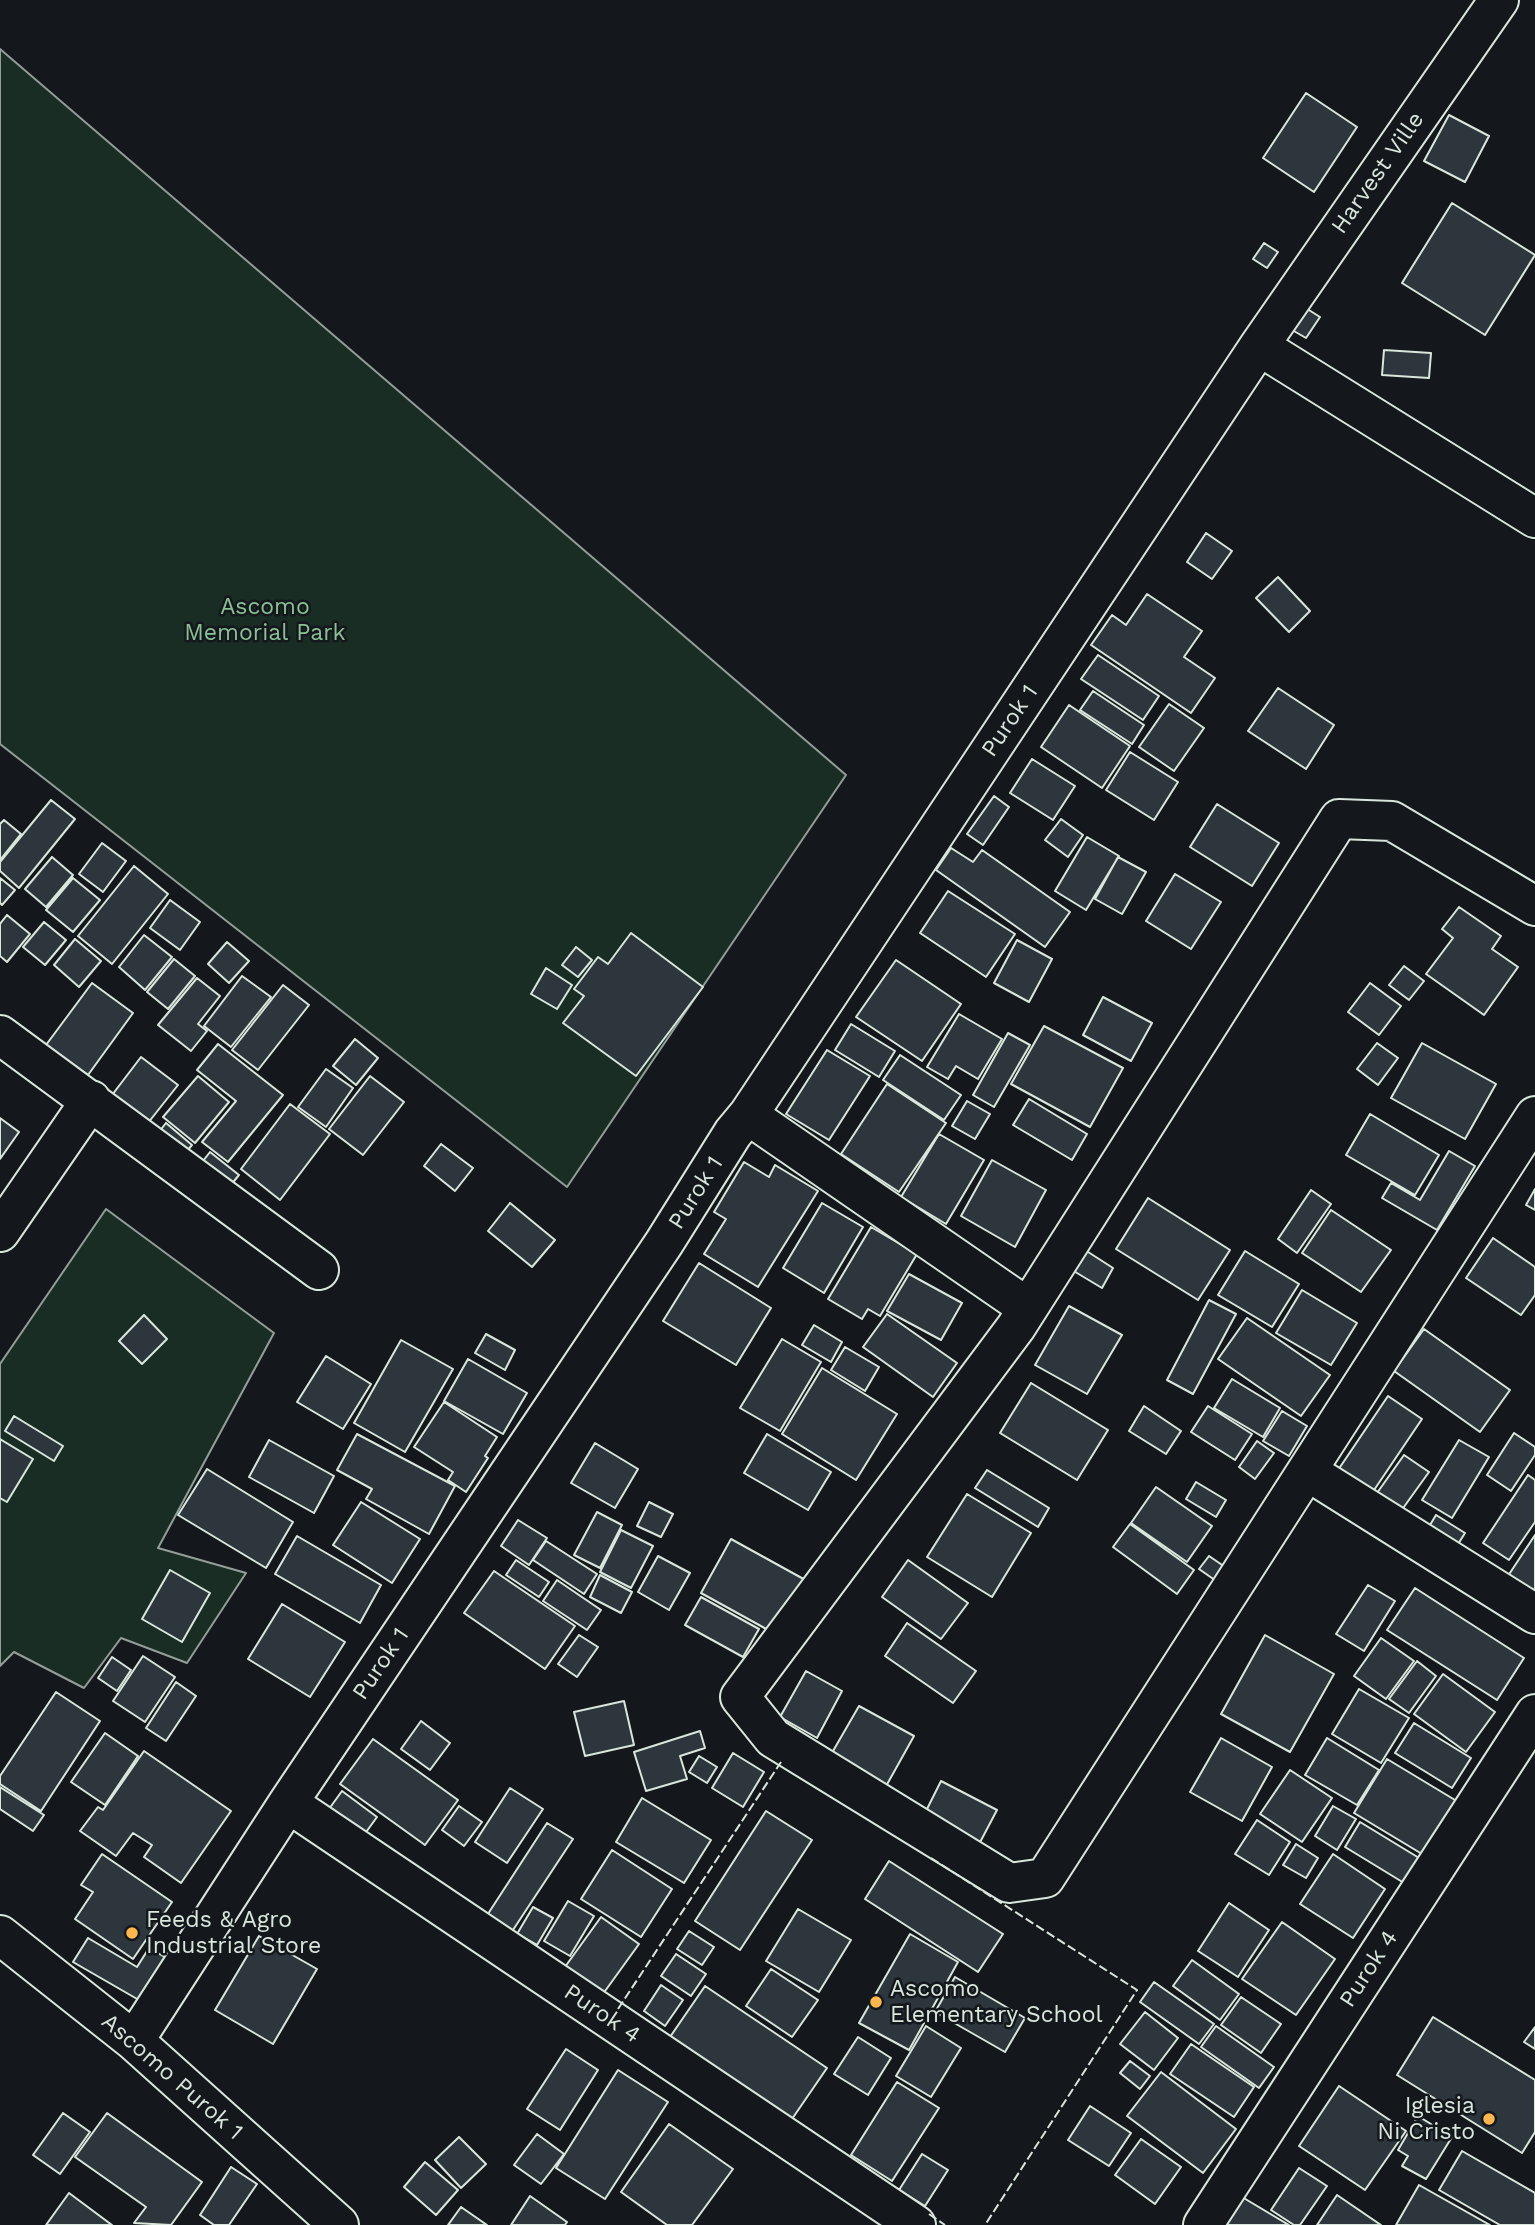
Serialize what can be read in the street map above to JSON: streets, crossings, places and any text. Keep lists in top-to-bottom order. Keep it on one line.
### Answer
{"streets":{"street":["Harvest Ville","Purok 1","Purok 4","Ascomo Purok 1"]},"crossings":[["Harvest Ville","Purok 1"],["Purok 1","Purok 4"],["Purok 1","Ascomo Purok 1"]],"parks":["Ascomo Memorial Park"],"places":["Feeds & Agro Industrial Store","Ascomo Elementary School","Iglesia Ni Cristo"]}
